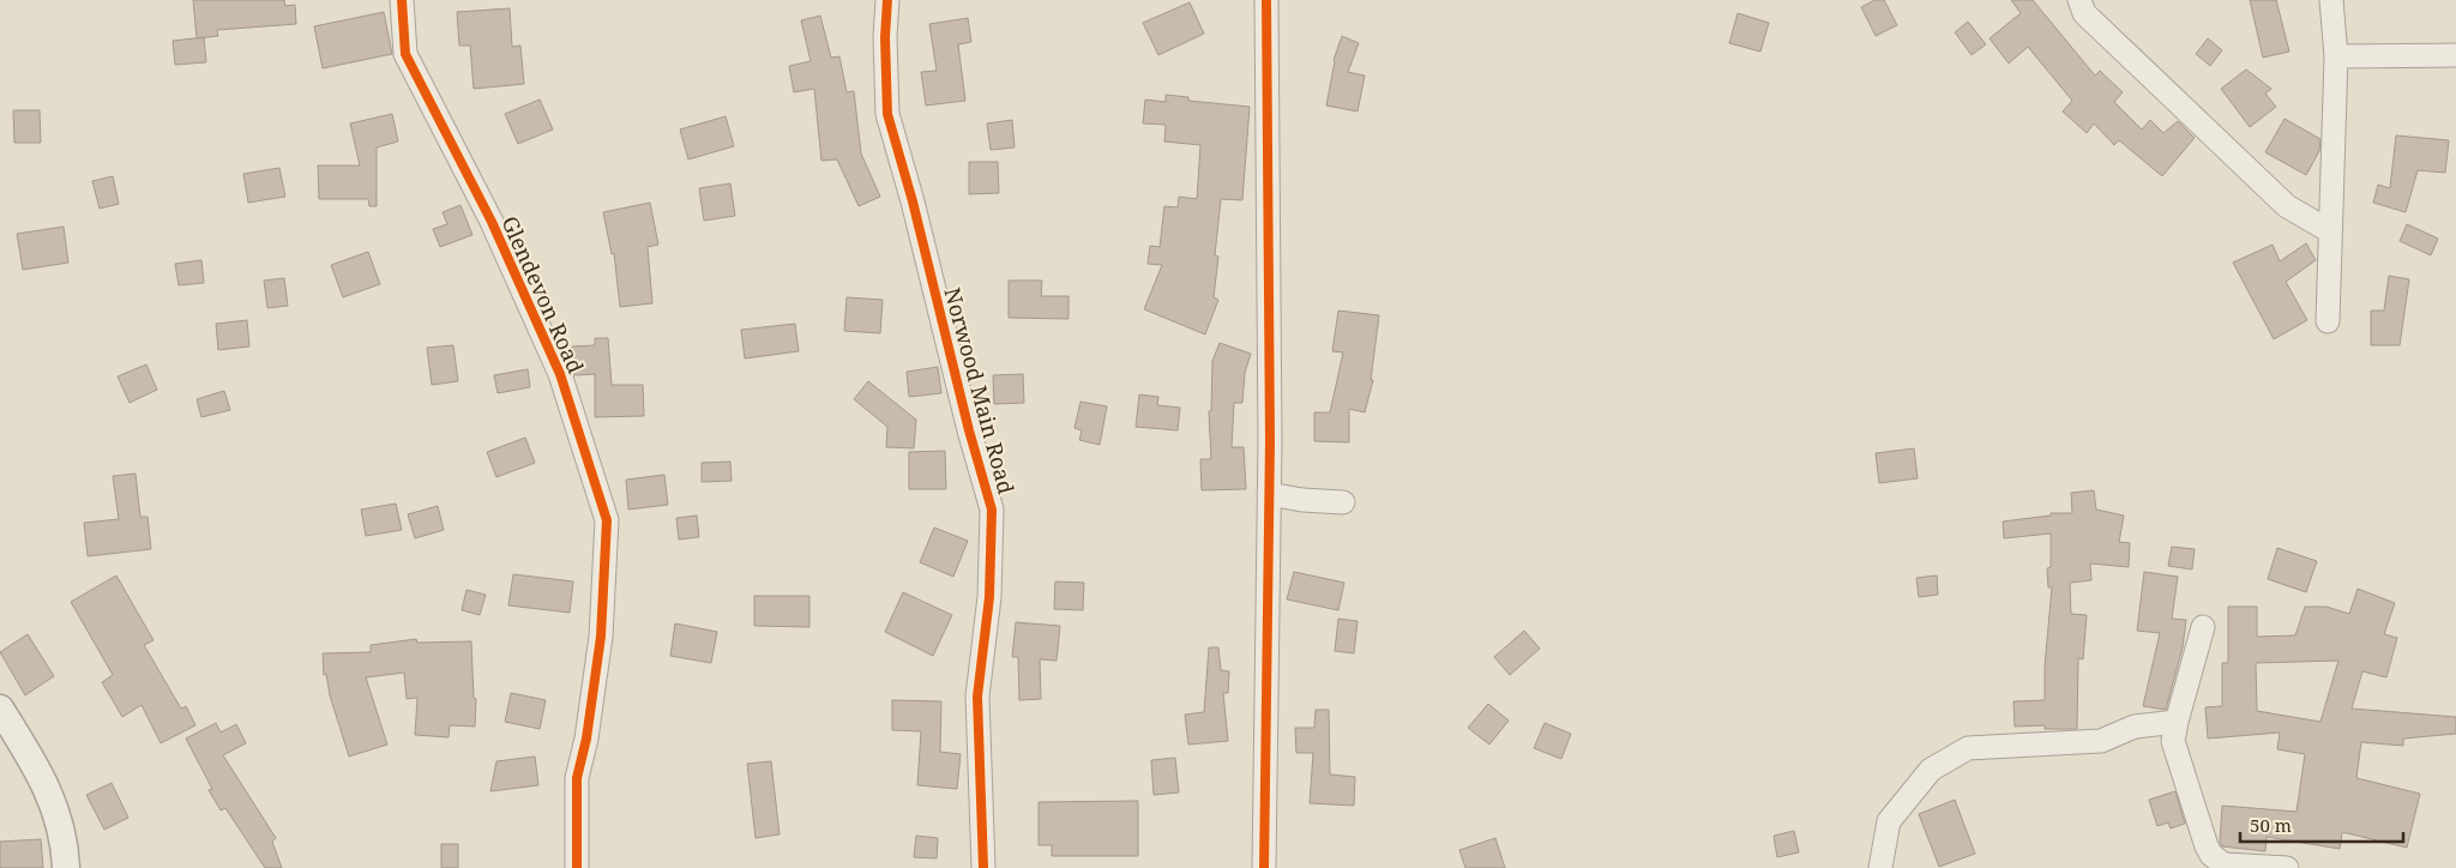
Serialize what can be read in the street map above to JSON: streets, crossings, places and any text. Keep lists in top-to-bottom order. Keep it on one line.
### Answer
{"streets":{"street":["Glendevon Road","Norwood Main Road"]},"scale_bar":"50 m"}
